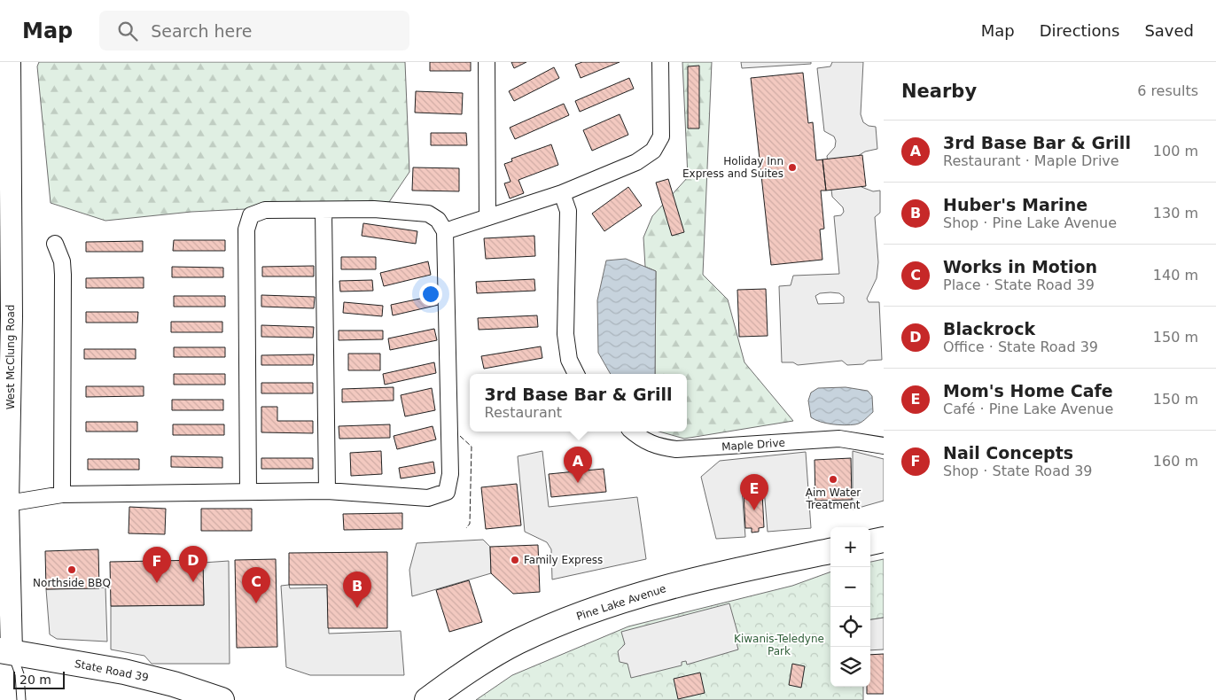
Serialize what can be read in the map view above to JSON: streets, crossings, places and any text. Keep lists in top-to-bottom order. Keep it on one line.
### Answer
{"streets":{"main road":["Pine Lake Avenue","State Road 39"],"street":["West McClung Road","Maple Drive"]},"crossings":[["West McClung Road","State Road 39"]],"parks":["Kiwanis-Teledyne Park"],"places":["Holiday Inn Express and Suites","Aim Water Treatment","Family Express","Northside BBQ"],"scale_bar":"20 m","page":{"header":"Map","search":"Search here","nav":["Map","Directions","Saved"],"heading":["Nearby","6 results"],"list":[{"mark":"A","name":"3rd Base Bar & Grill","note":"Restaurant · Maple Drive","value":"100 m"},{"mark":"B","name":"Huber's Marine","note":"Shop · Pine Lake Avenue","value":"130 m"},{"mark":"C","name":"Works in Motion","note":"Place · State Road 39","value":"140 m"},{"mark":"D","name":"Blackrock","note":"Office · State Road 39","value":"150 m"},{"mark":"E","name":"Mom's Home Cafe","note":"Café · Pine Lake Avenue","value":"150 m"},{"mark":"F","name":"Nail Concepts","note":"Shop · State Road 39","value":"160 m"}],"popup":["3rd Base Bar & Grill","Restaurant"],"pins":["A","E","D","F","C","B"],"map_buttons":["+","−"],"scale":"20 m"}}
